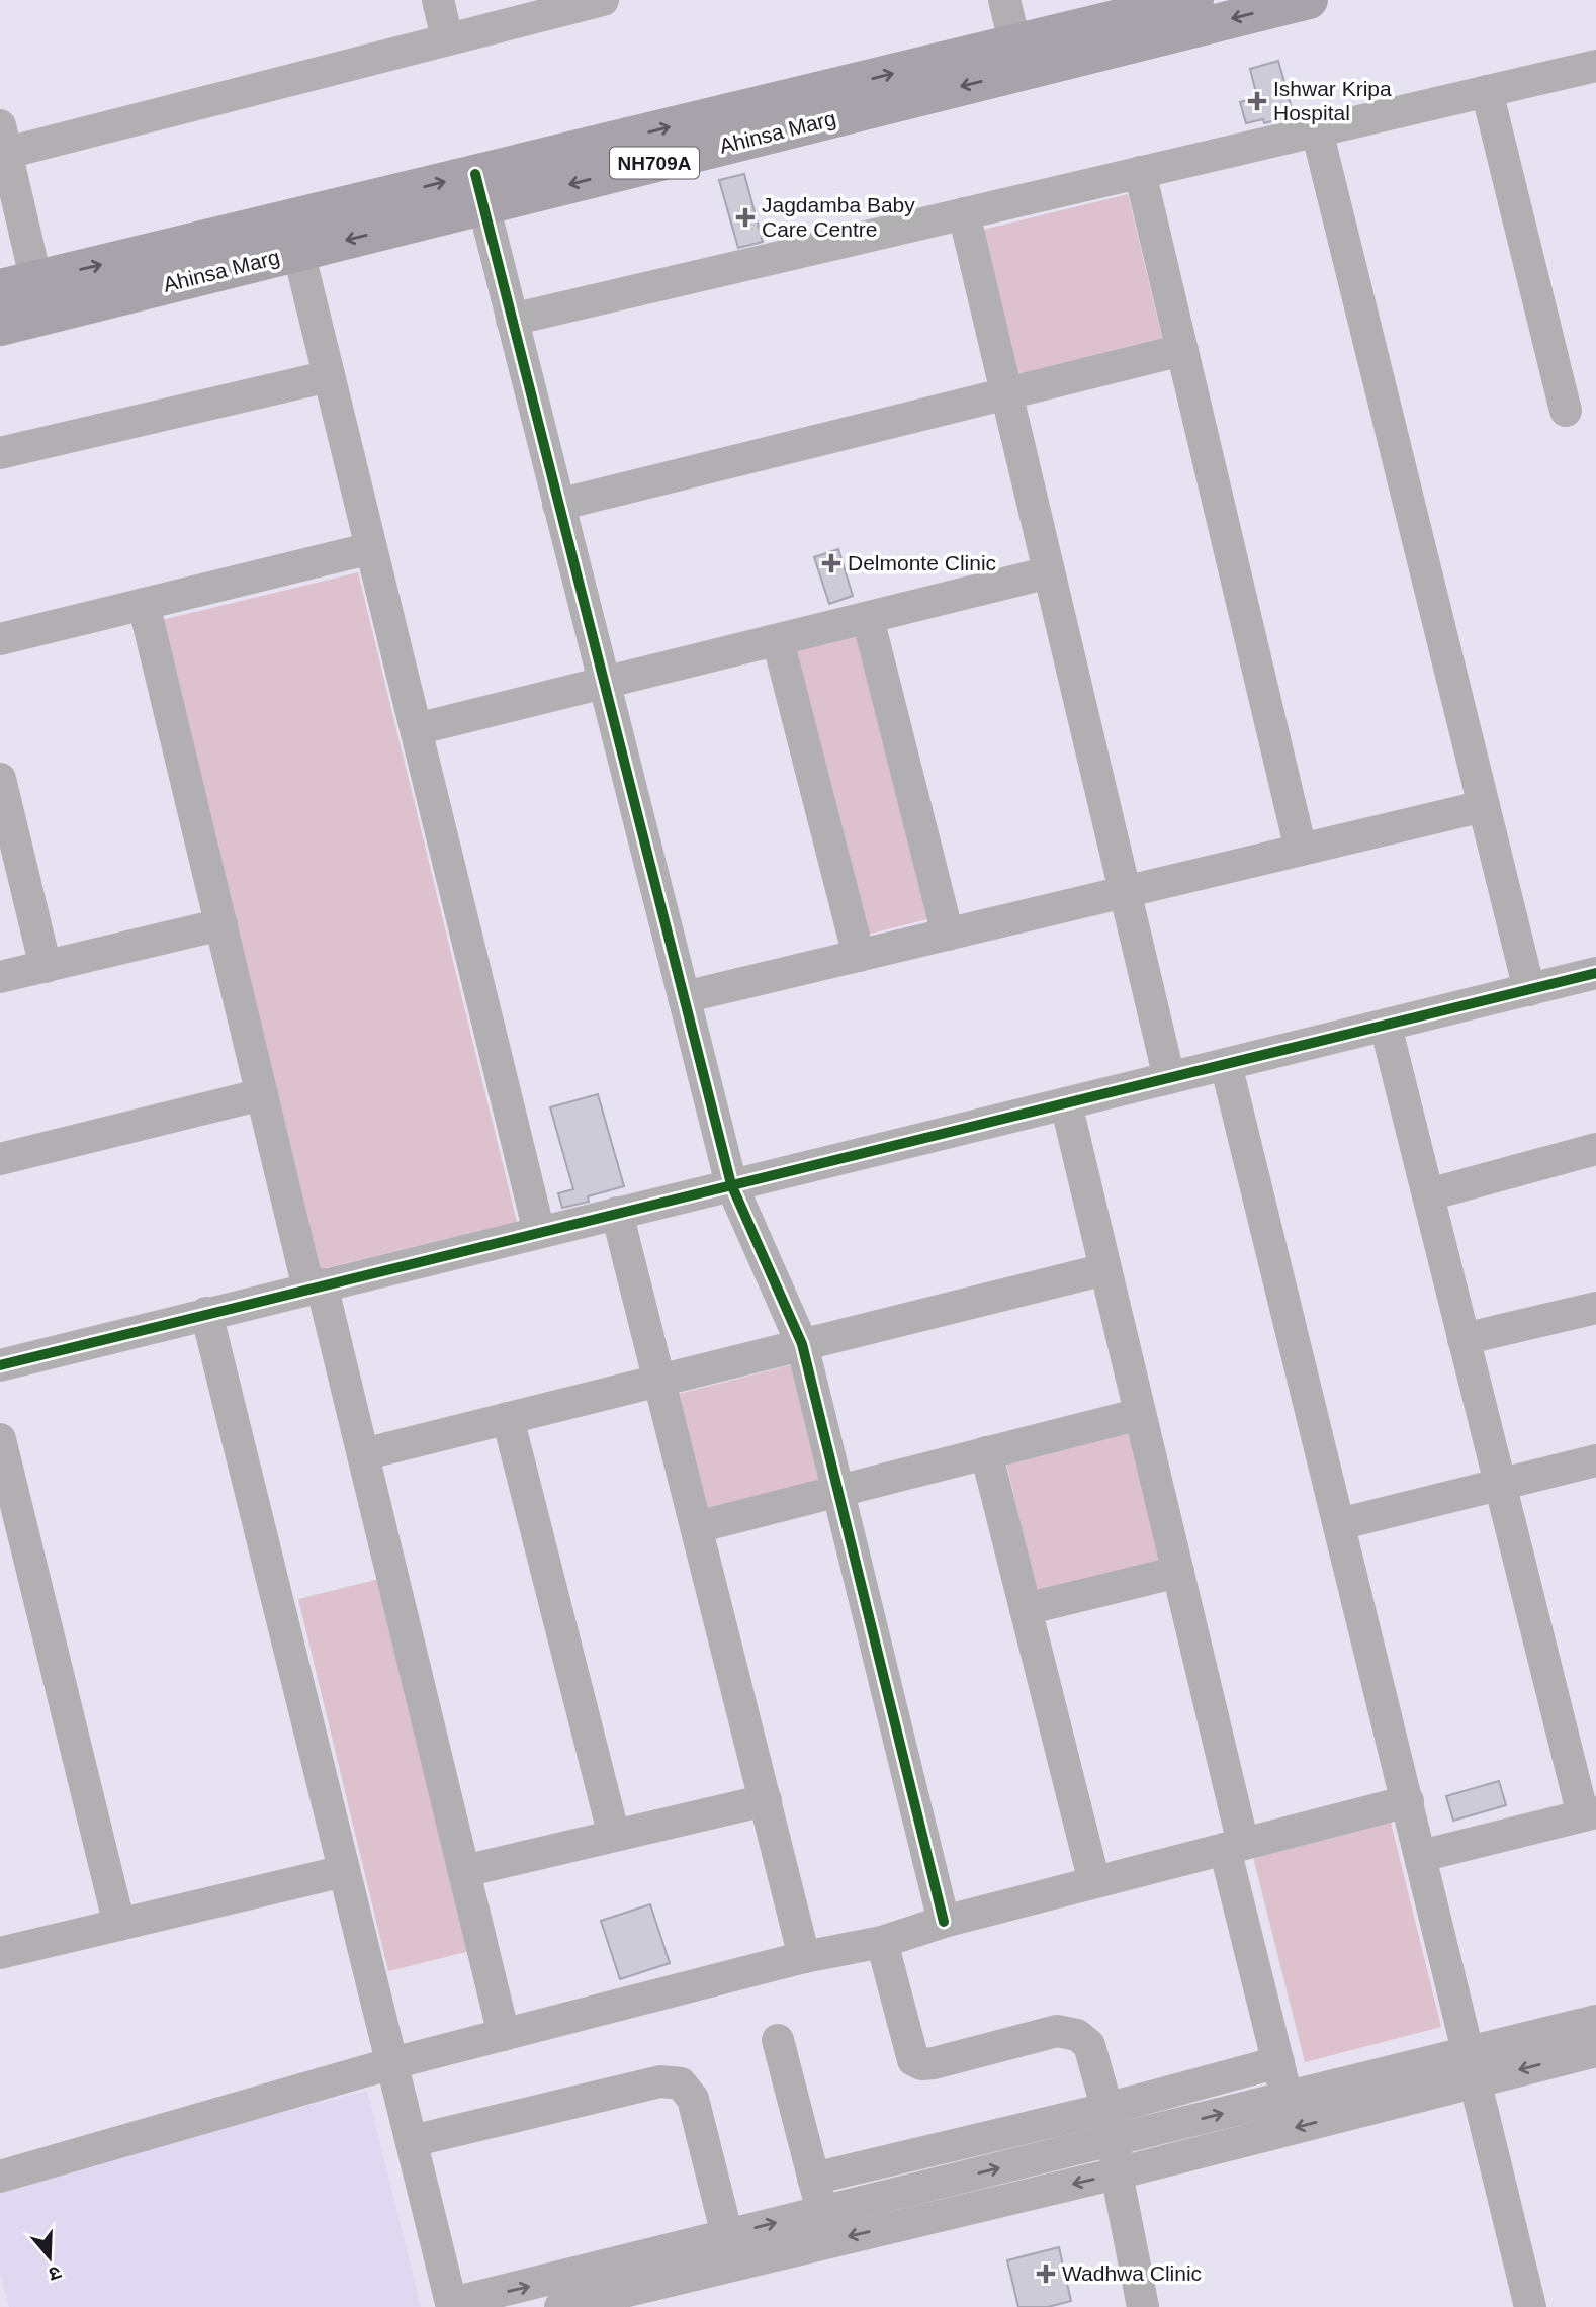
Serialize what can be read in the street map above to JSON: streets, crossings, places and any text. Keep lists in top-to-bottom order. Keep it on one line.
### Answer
{"streets":{"highway":["Ahinsa Marg","NH709A"]},"places":{"health":["Ishwar Kripa Hospital","Jagdamba Baby Care Centre","Delmonte Clinic","Wadhwa Clinic"]},"north":"bottom"}
